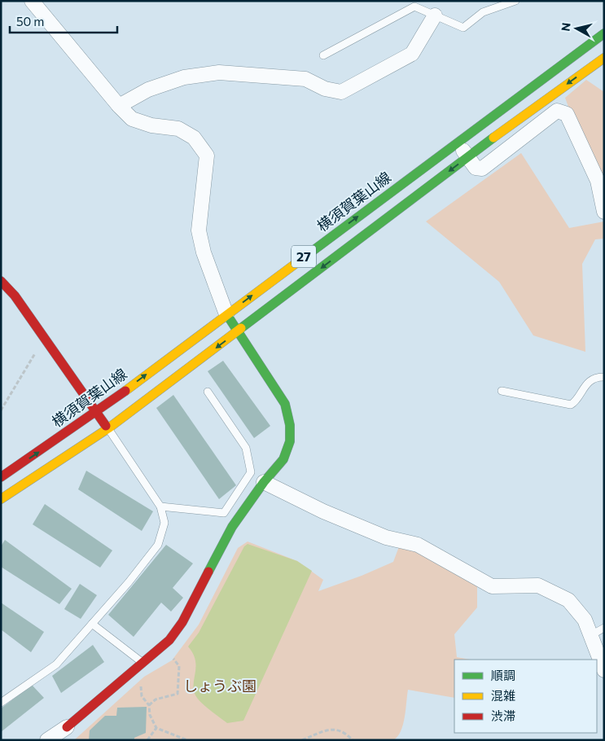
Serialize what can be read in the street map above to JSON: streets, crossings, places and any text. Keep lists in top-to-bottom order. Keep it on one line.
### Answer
{"streets":{"main road":["横須賀葉山線","27"]},"parks":["しょうぶ園"],"legend":["順調","混雑","渋滞"],"scale_bar":"50 m","north":"left"}
